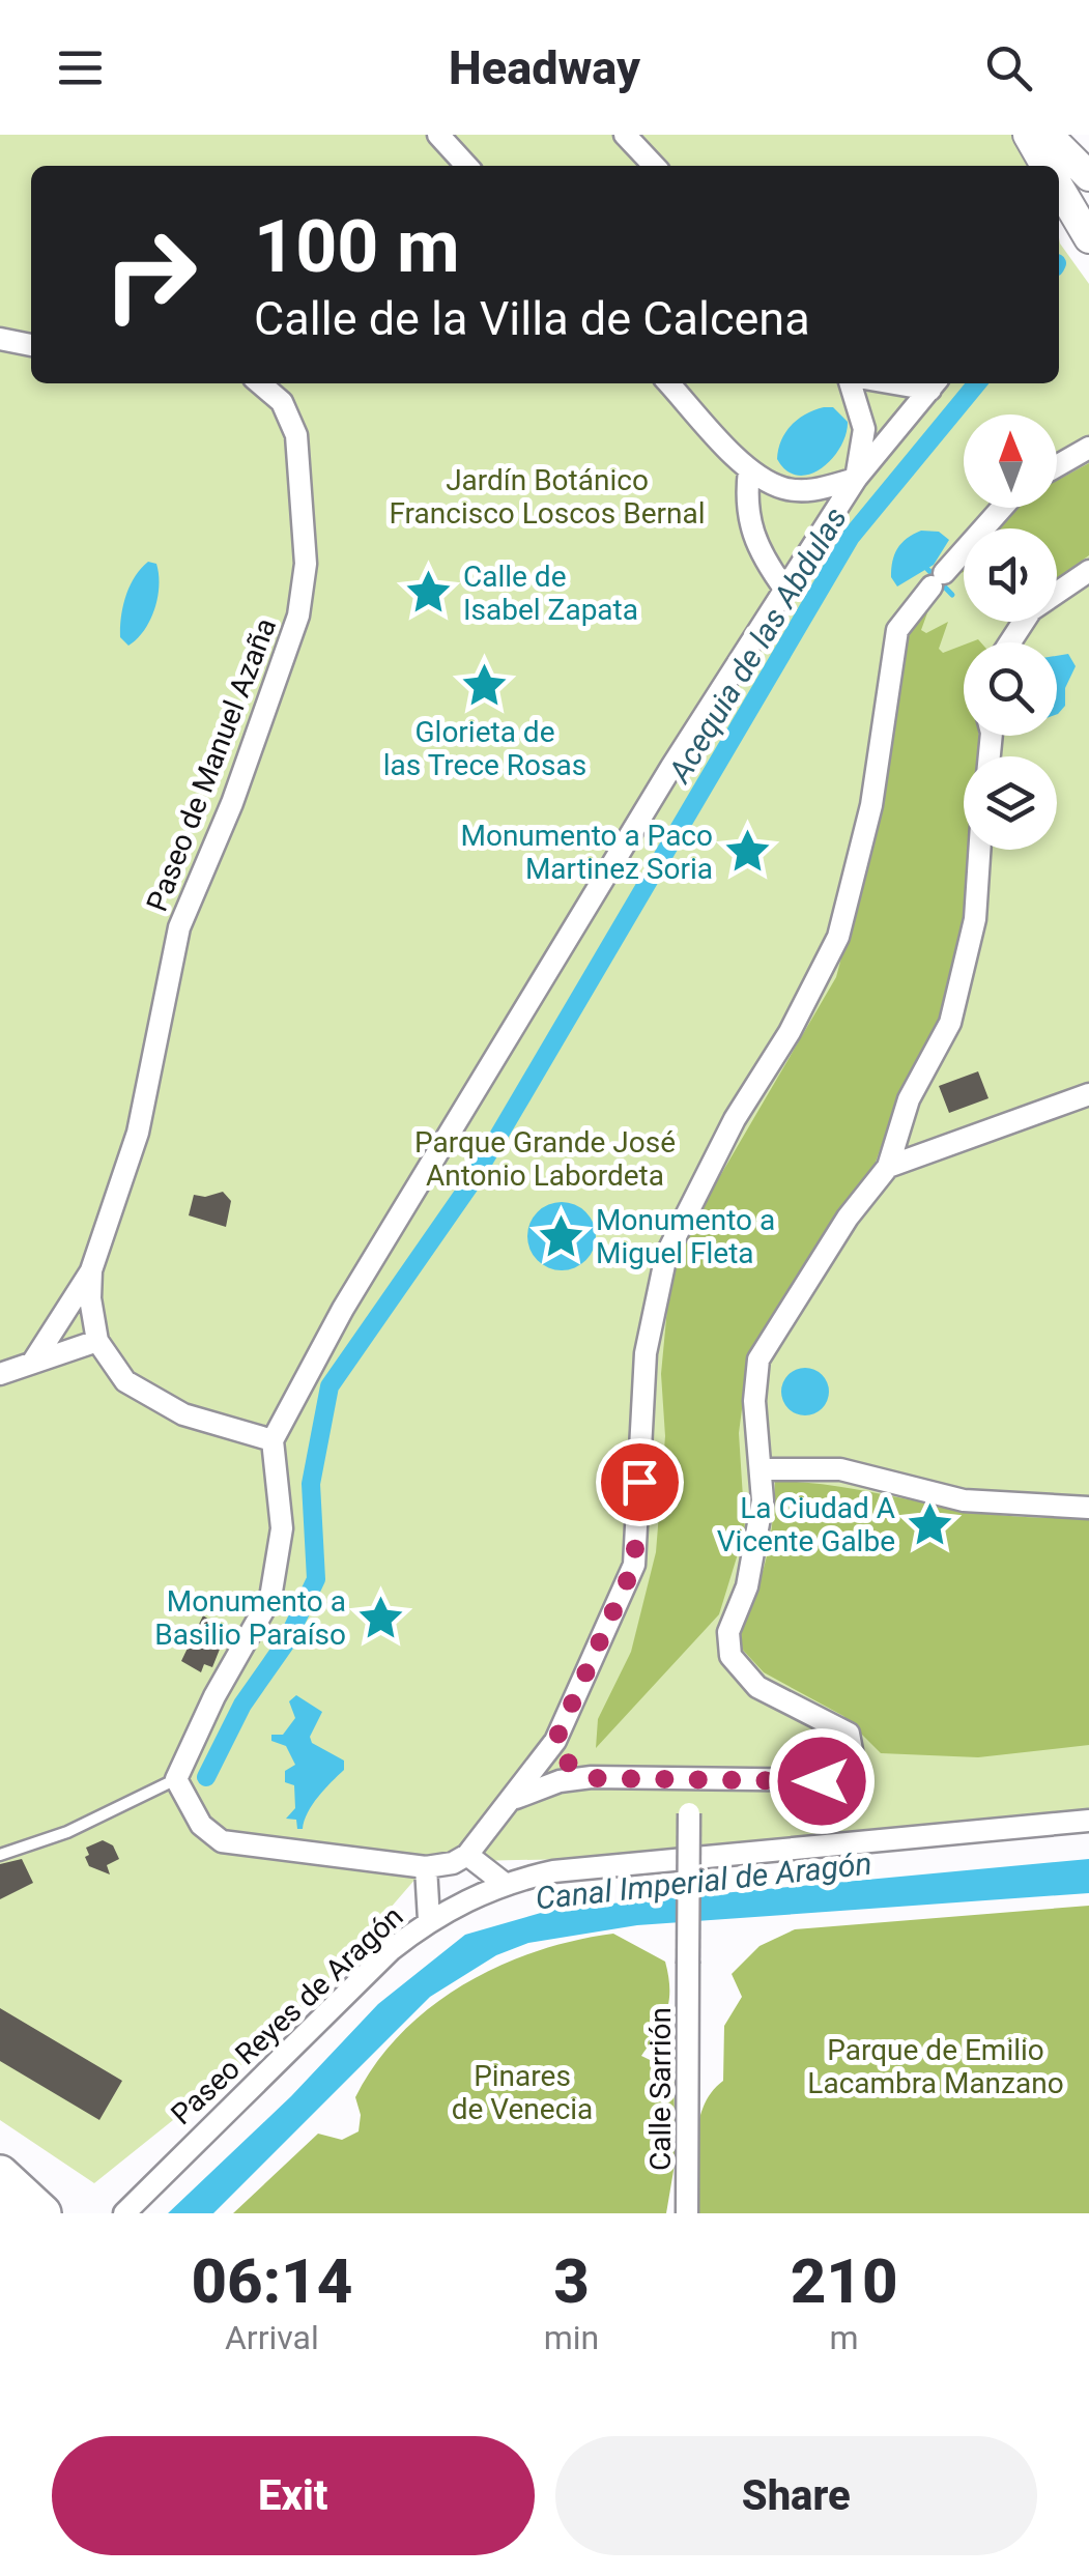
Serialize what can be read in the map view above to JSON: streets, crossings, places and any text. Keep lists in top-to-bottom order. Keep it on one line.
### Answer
{"streets":{"street":["Paseo de Manuel Azaña","Paseo Reyes de Aragón","Calle Sarrión"]},"water":["Acequia de las Abdulas","Canal Imperial de Aragón"],"parks":["Jardín Botánico Francisco Loscos Bernal","Parque Grande José Antonio Labordeta","Parque de Emilio Lacambra Manzano","Pinares de Venecia"],"places":{"place":["Calle de Isabel Zapata","Glorieta de las Trece Rosas","Monumento a Paco Martinez Soria","Monumento a Miguel Fleta","La Ciudad A Vicente Galbe","Monumento a Basilio Paraíso"]},"north":"top","page":{"header":"Headway","turn":["100 m","Calle de la Villa de Calcena"],"eta":["06:14","Arrival","3","min","210","m"],"buttons":["Exit","Share"]}}
